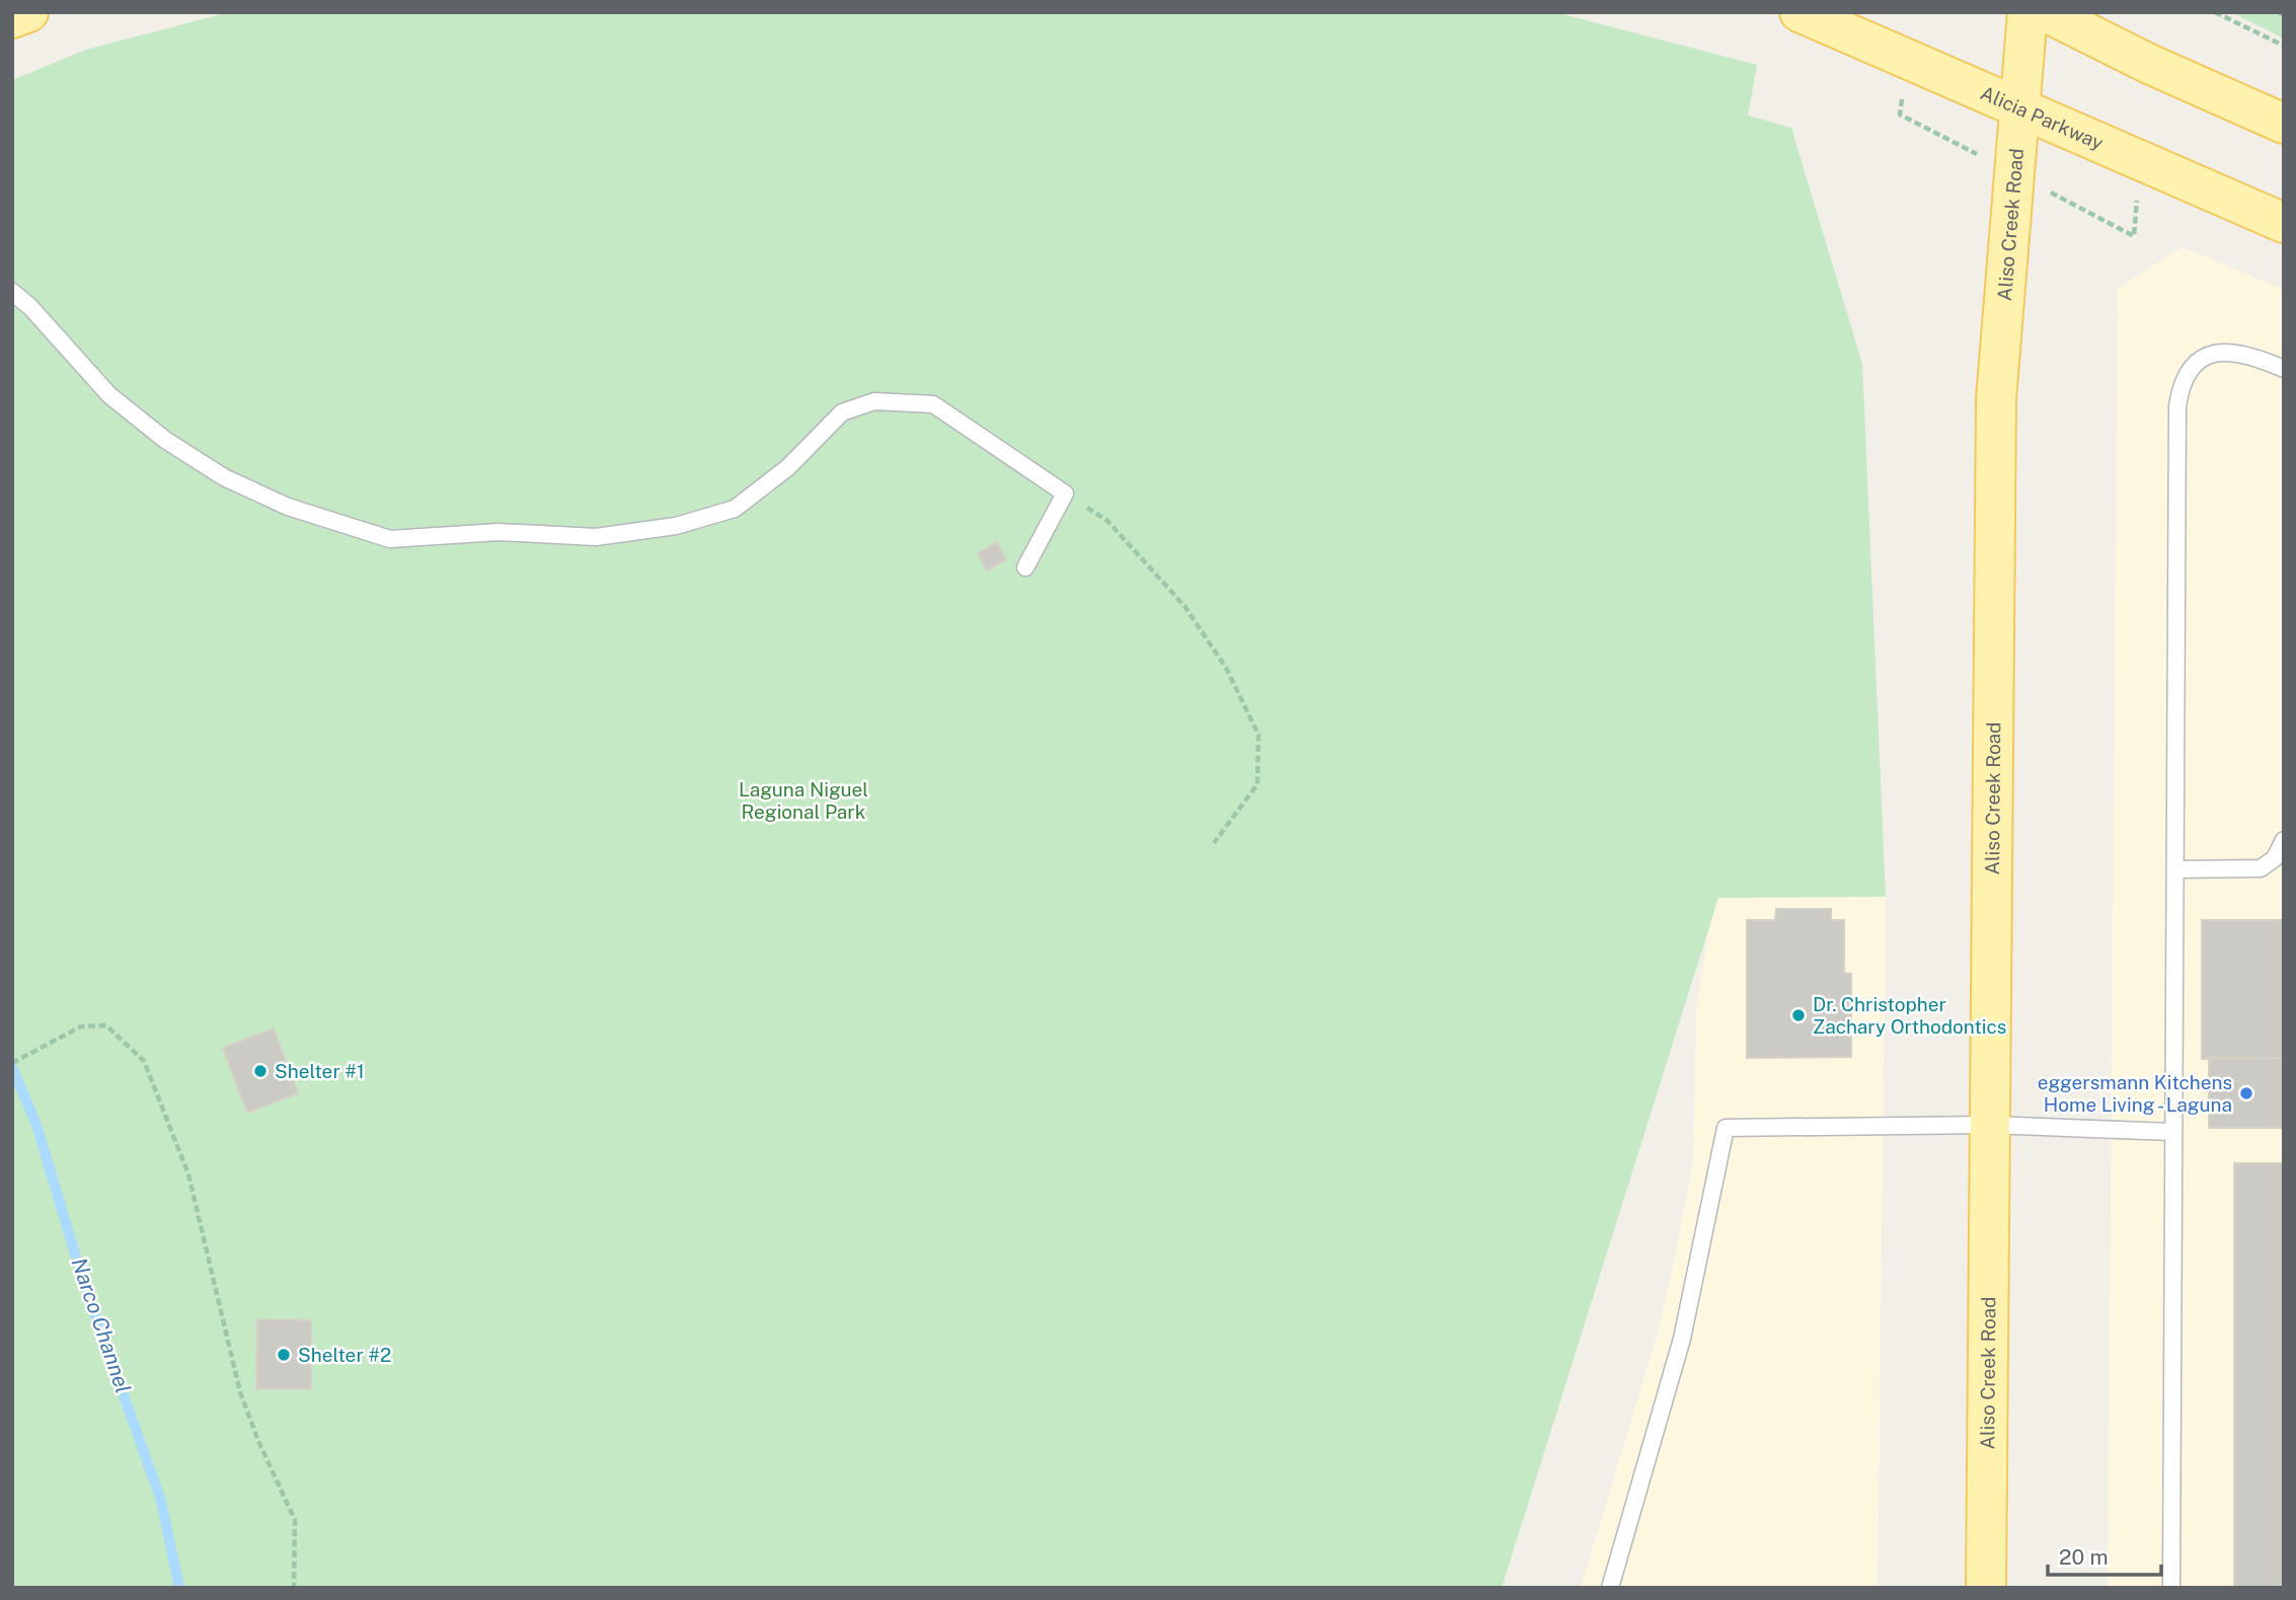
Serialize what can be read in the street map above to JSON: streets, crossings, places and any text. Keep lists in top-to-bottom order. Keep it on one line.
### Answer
{"streets":{"main road":["Alicia Parkway","Aliso Creek Road"]},"crossings":[["Alicia Parkway","Aliso Creek Road"]],"water":["Narco Channel"],"parks":["Laguna Niguel Regional Park"],"places":["Dr. Christopher Zachary Orthodontics","Shelter #1","eggersmann Kitchens Home Living - Laguna","Shelter #2"],"scale_bar":"20 m"}
